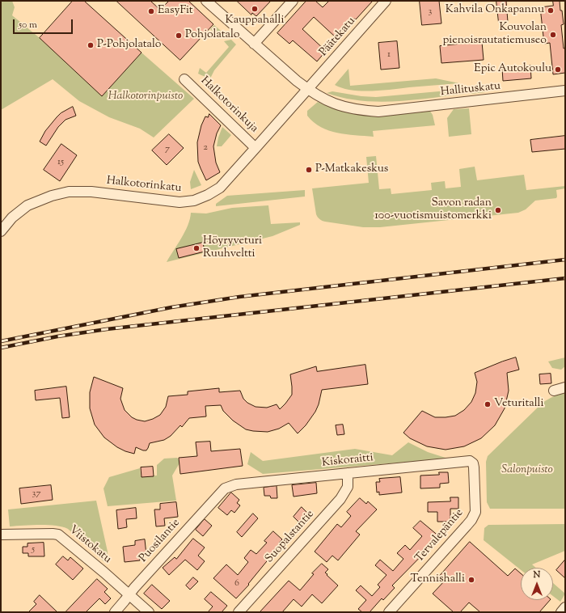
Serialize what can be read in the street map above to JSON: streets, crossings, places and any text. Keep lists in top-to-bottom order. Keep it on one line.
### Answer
{"streets":{"street":["Päätekatu","Hallituskatu","Halkotorinkuja","Halkotorinkatu","Kiskoraitti","Tervalepäntie","Suopalstantie","Puosilantie","Viistokatu"]},"crossings":[["Päätekatu","Hallituskatu"],["Päätekatu","Halkotorinkatu"],["Hallituskatu","Halkotorinkatu"],["Halkotorinkuja","Halkotorinkatu"],["Kiskoraitti","Tervalepäntie"],["Kiskoraitti","Suopalstantie"],["Kiskoraitti","Puosilantie"],["Puosilantie","Viistokatu"]],"parks":["Halkotorinpuisto","Salonpuisto"],"places":["Kauppahalli","Kahvila Onkapannu","EasyFit","Kouvolan pienoisrautatiemuseo","Pohjolatalo","P-Pohjolatalo","Epic Autokoulu","P-Matkakeskus","Savon radan 100-vuotismuistomerkki","Höyryveturi Ruuhveltti","Veturitalli","Tennishalli"],"house_numbers":["3","1","2","7","15","37","5","6"],"scale_bar":"50 m","north":"top"}
